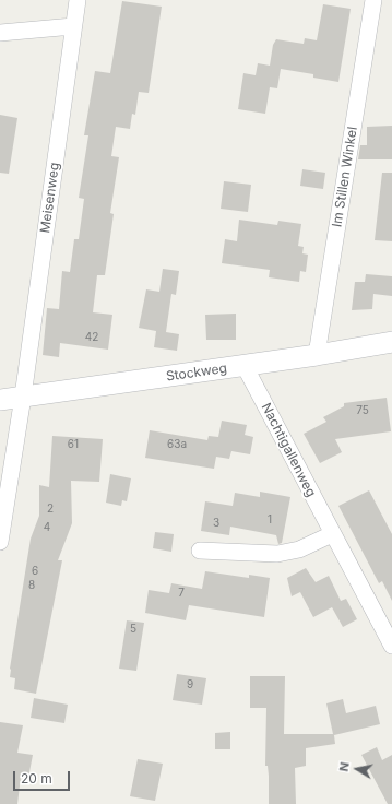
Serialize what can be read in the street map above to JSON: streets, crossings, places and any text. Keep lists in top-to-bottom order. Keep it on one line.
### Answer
{"streets":{"street":["Im Stillen Winkel","Meisenweg","Stockweg","Nachtigallenweg"]},"crossings":[["Im Stillen Winkel","Stockweg"],["Meisenweg","Stockweg"],["Stockweg","Nachtigallenweg"]],"house_numbers":["42","75","61","63a","2","1","3","4","6","8","7","5","9"],"scale_bar":"20 m","north":"left"}
